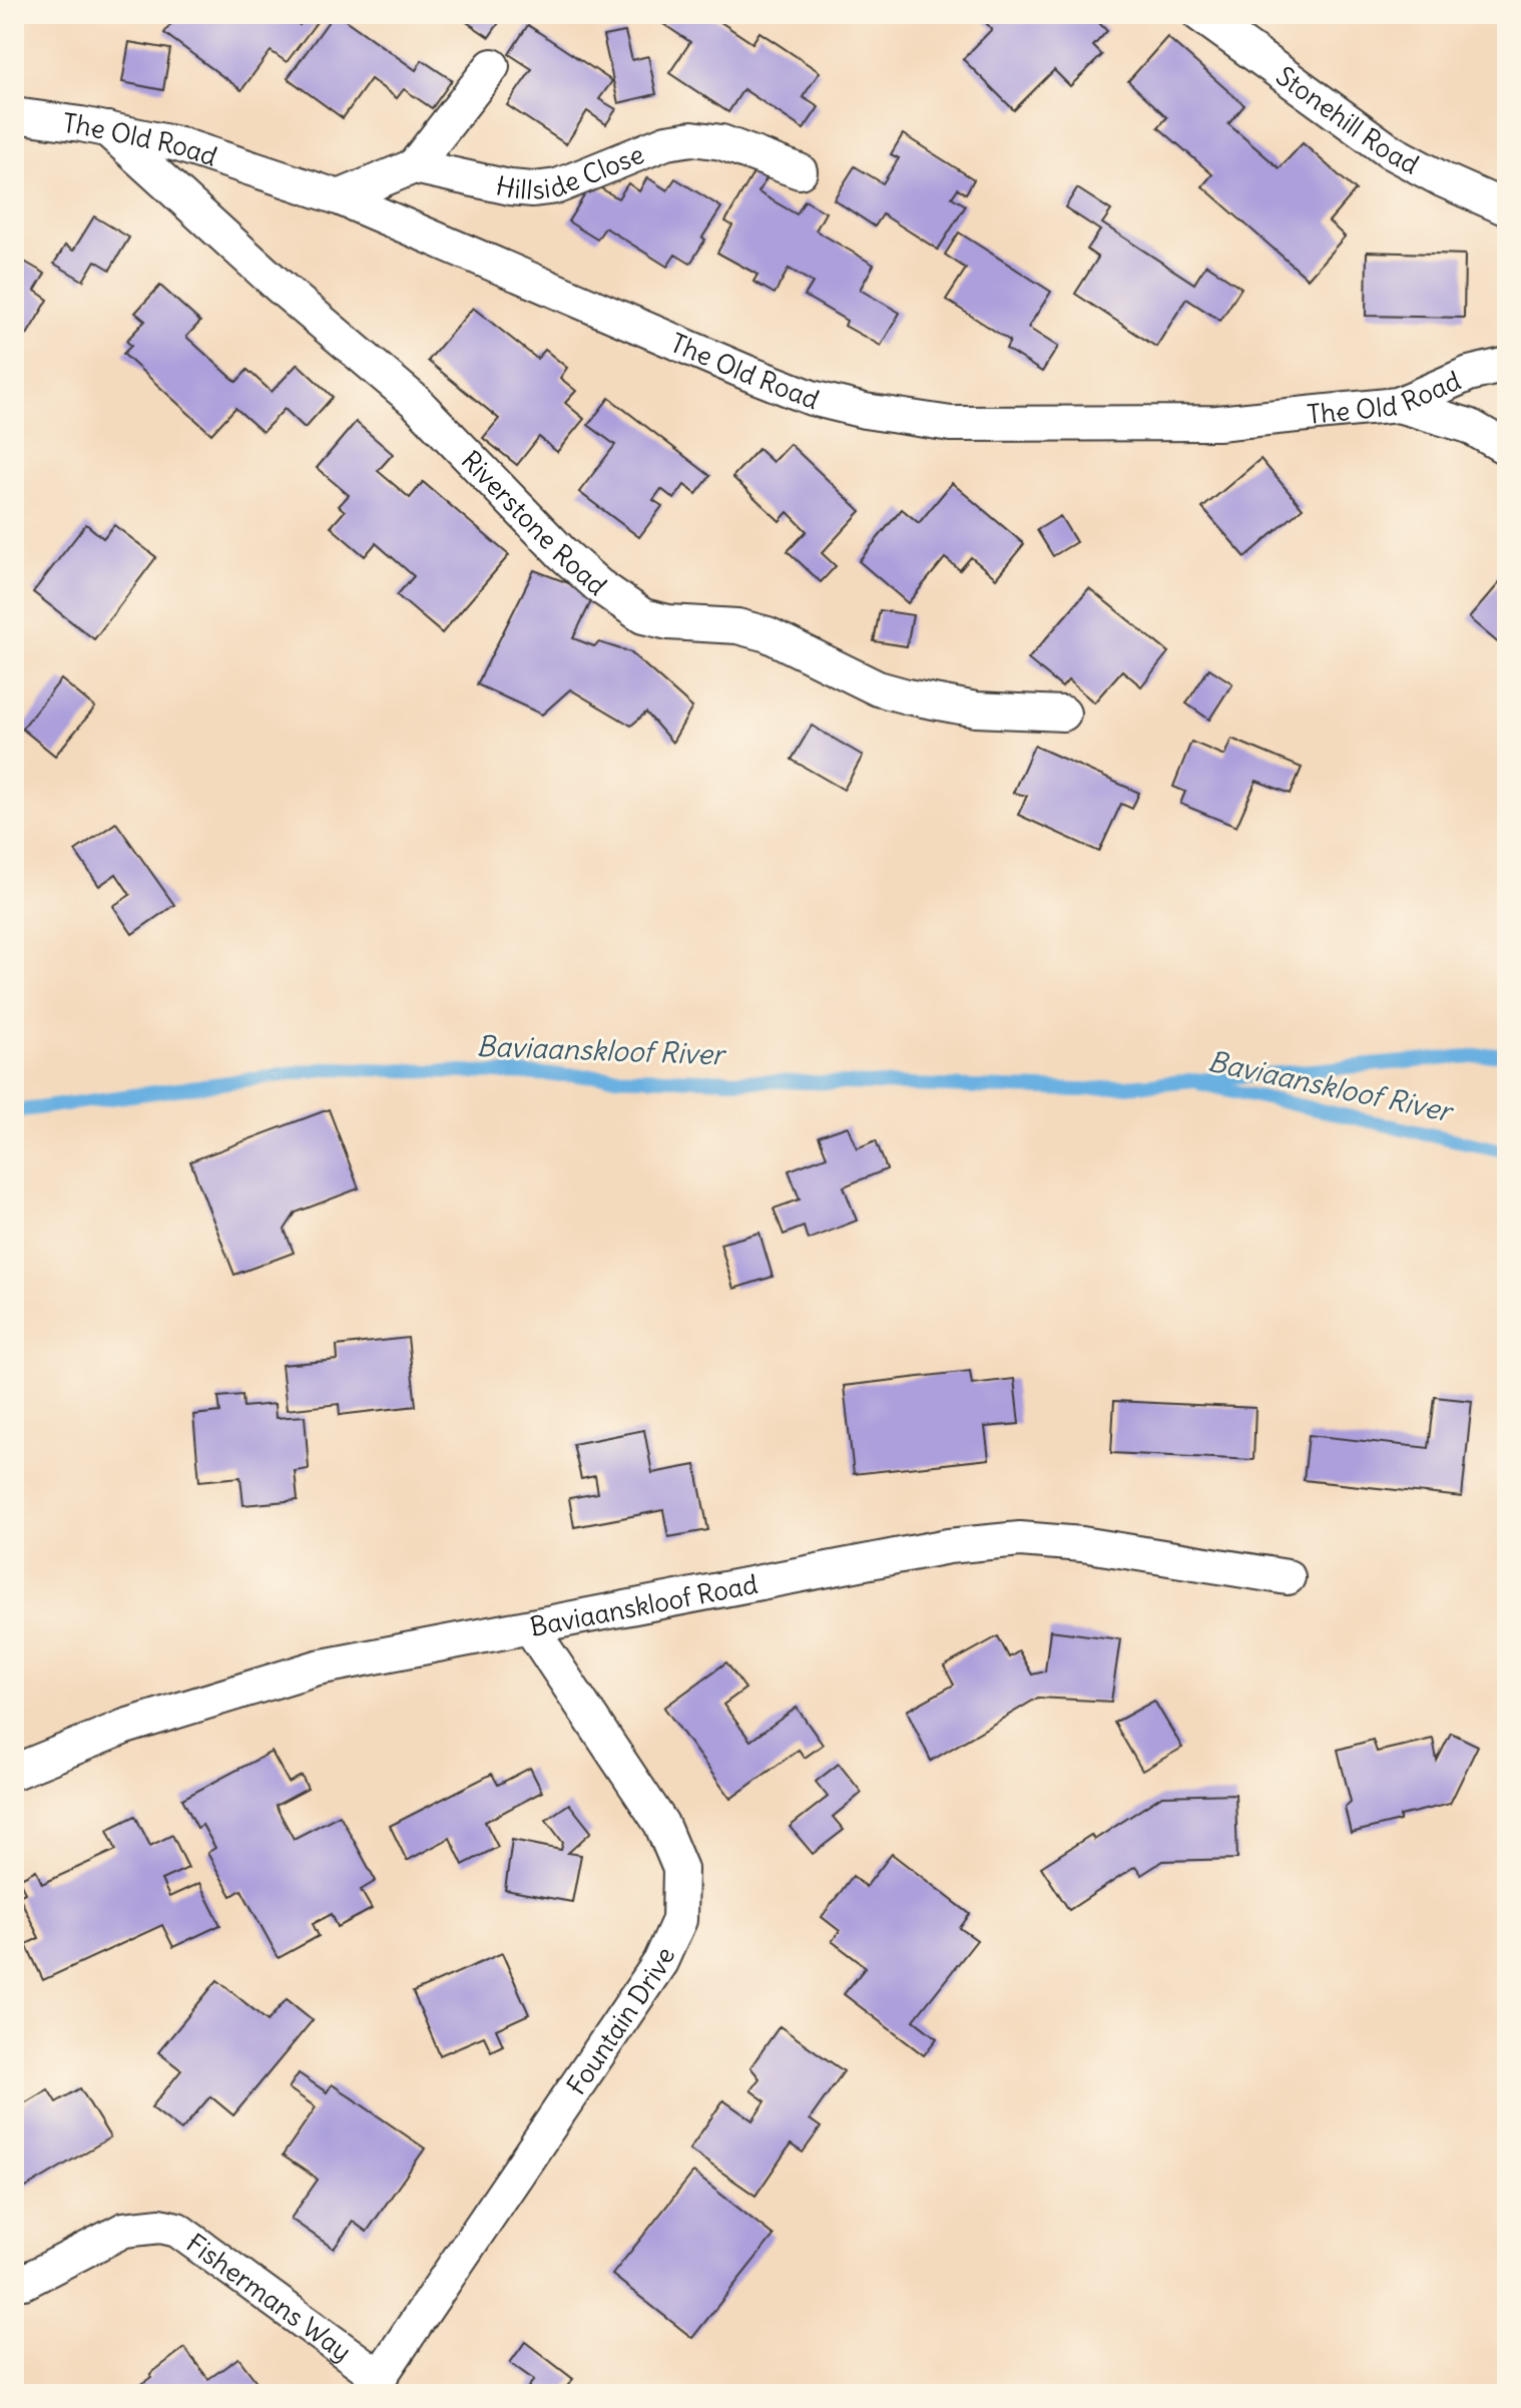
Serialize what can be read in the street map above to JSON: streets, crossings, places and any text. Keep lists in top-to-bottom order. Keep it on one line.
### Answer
{"streets":{"street":["Stonehill Road","The Old Road","Hillside Close","Riverstone Road","Baviaanskloof Road","Fountain Drive","Fishermans Way"]},"crossings":[["The Old Road","Riverstone Road"],["Baviaanskloof Road","Fountain Drive"],["Fountain Drive","Fishermans Way"]],"water":["Baviaanskloof River"]}
